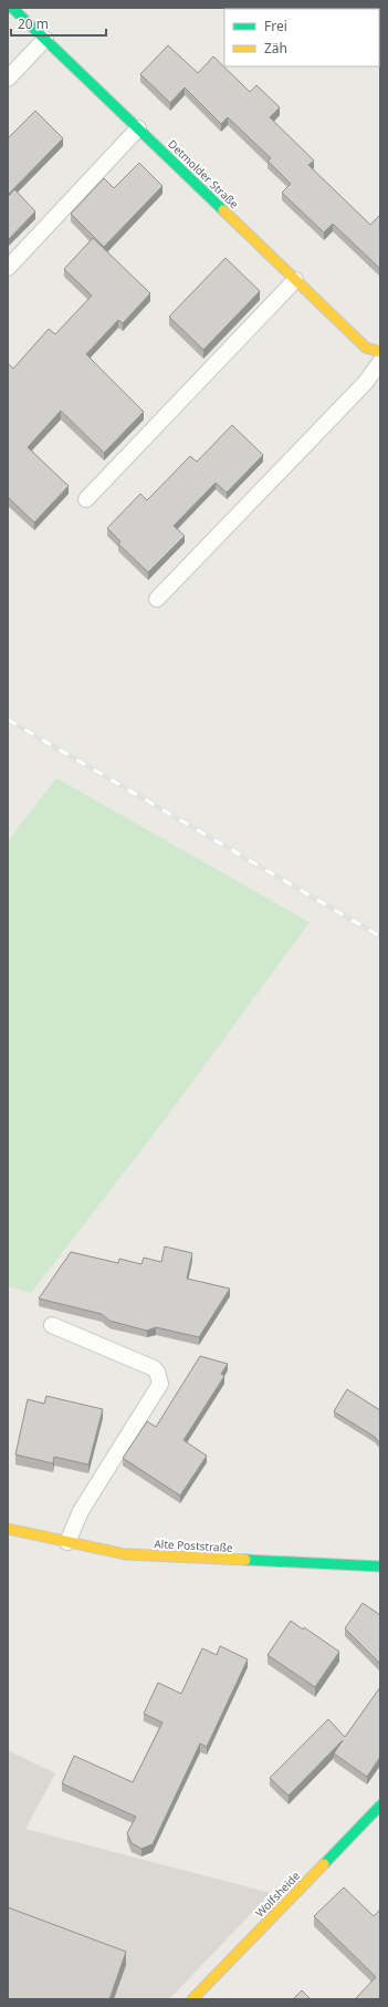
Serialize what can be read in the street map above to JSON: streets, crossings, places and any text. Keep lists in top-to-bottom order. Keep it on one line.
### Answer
{"streets":{"street":["Detmolder Straße","Alte Poststraße","Wolfsheide"]},"legend":["Frei","Zäh"],"scale_bar":"20 m"}
